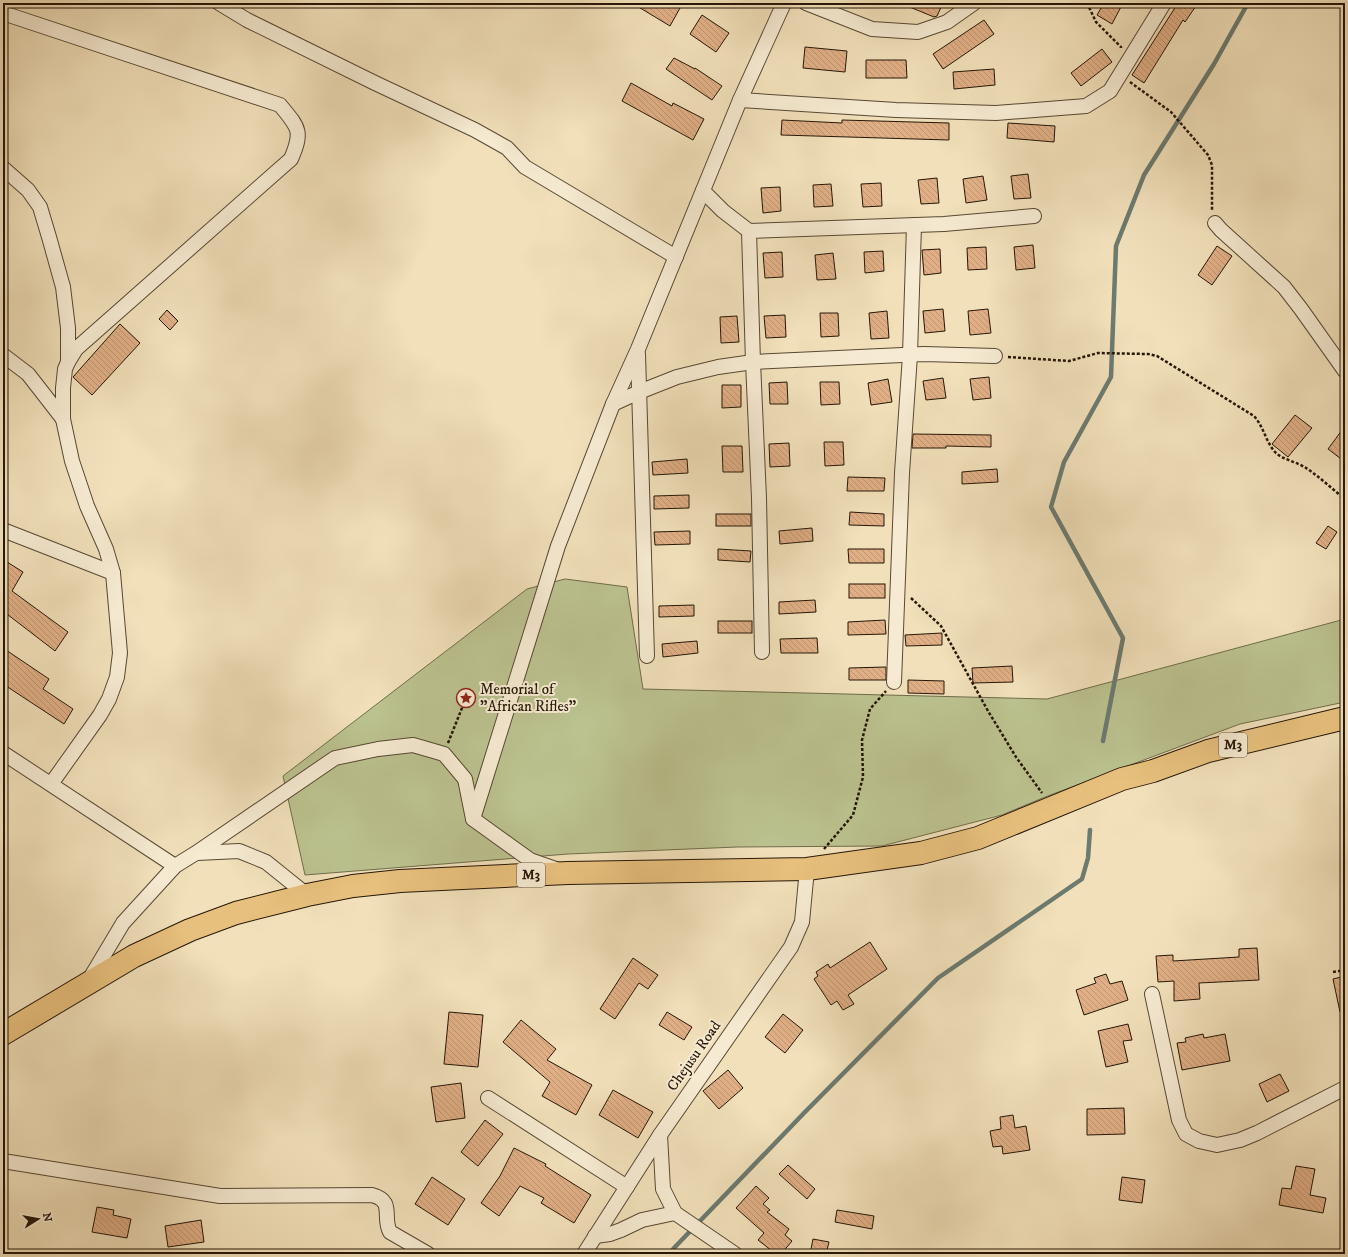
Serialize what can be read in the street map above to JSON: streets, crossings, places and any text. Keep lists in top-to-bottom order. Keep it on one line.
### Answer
{"streets":{"highway":["M3"],"street":["Chejusu Road"]},"crossings":[["M3","Chejusu Road"]],"places":{"place":["Memorial of \"African Rifles\""]},"north":"right"}
